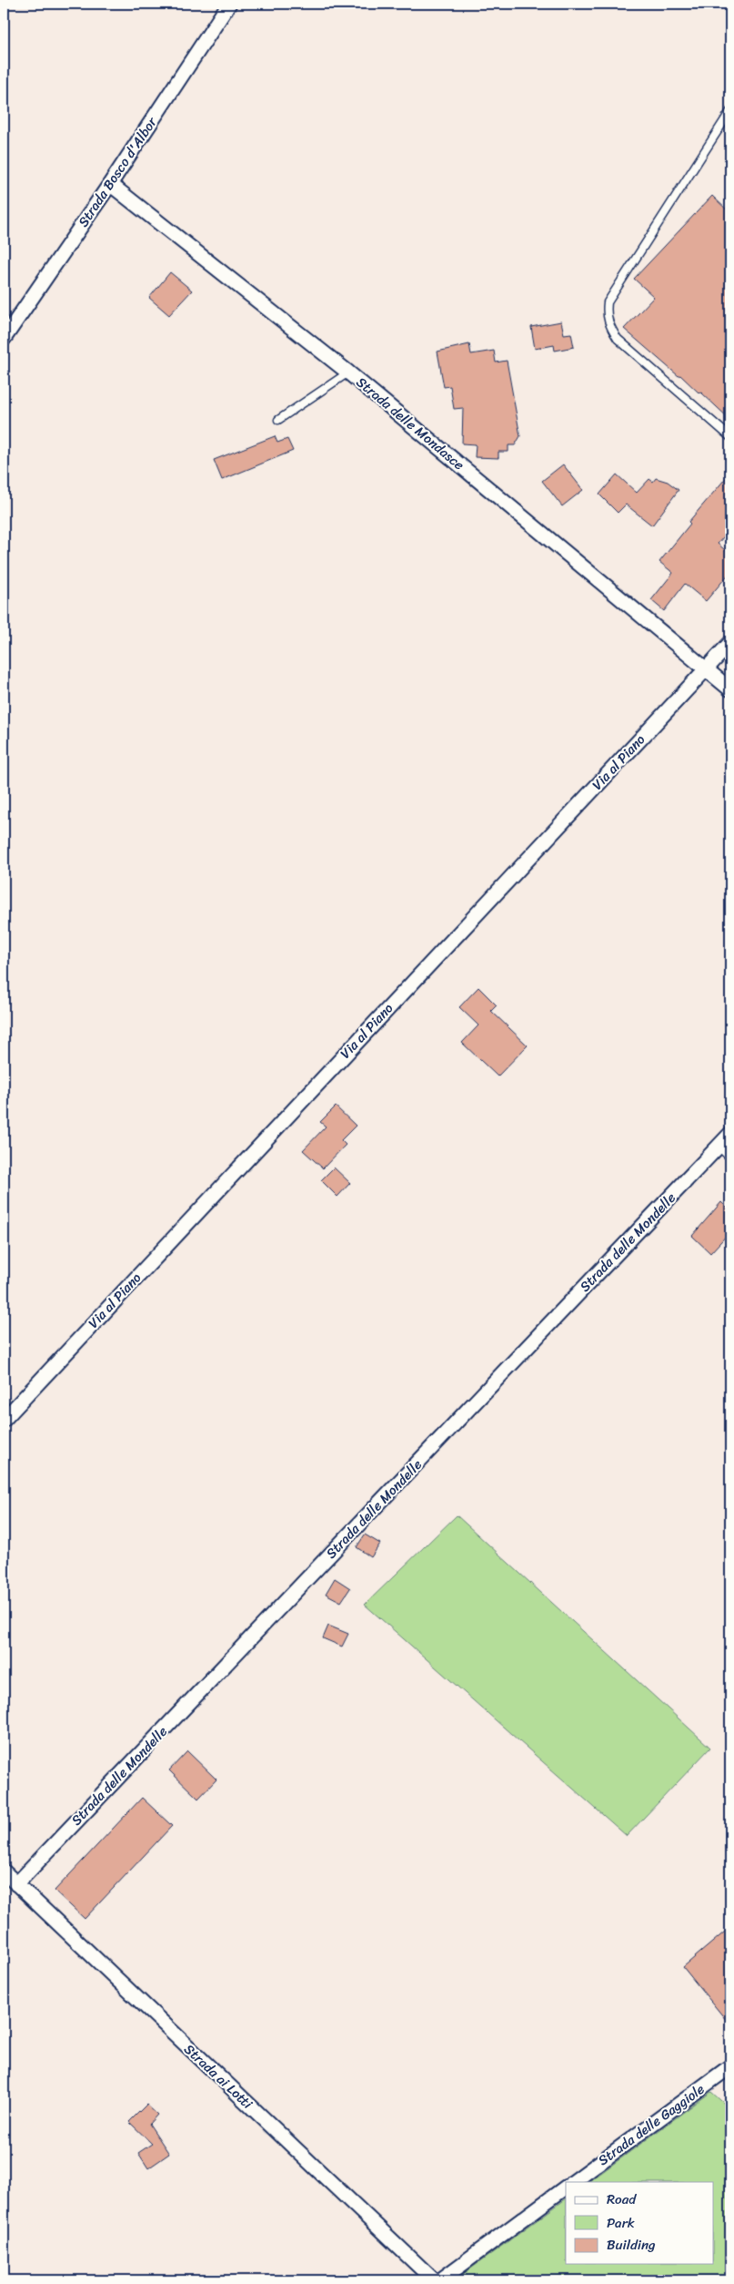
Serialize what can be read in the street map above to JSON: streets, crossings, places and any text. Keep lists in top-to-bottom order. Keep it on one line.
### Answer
{"streets":{"street":["Strada Bosco d'Albor","Strada delle Mondasce","Via al Piano","Strada delle Mondelle","Strada ai Lotti","Strada delle Gaggiole"]},"crossings":[["Strada Bosco d'Albor","Strada delle Mondasce"],["Strada delle Mondasce","Via al Piano"],["Strada delle Mondelle","Strada ai Lotti"]],"legend":["Road","Park","Building"]}
